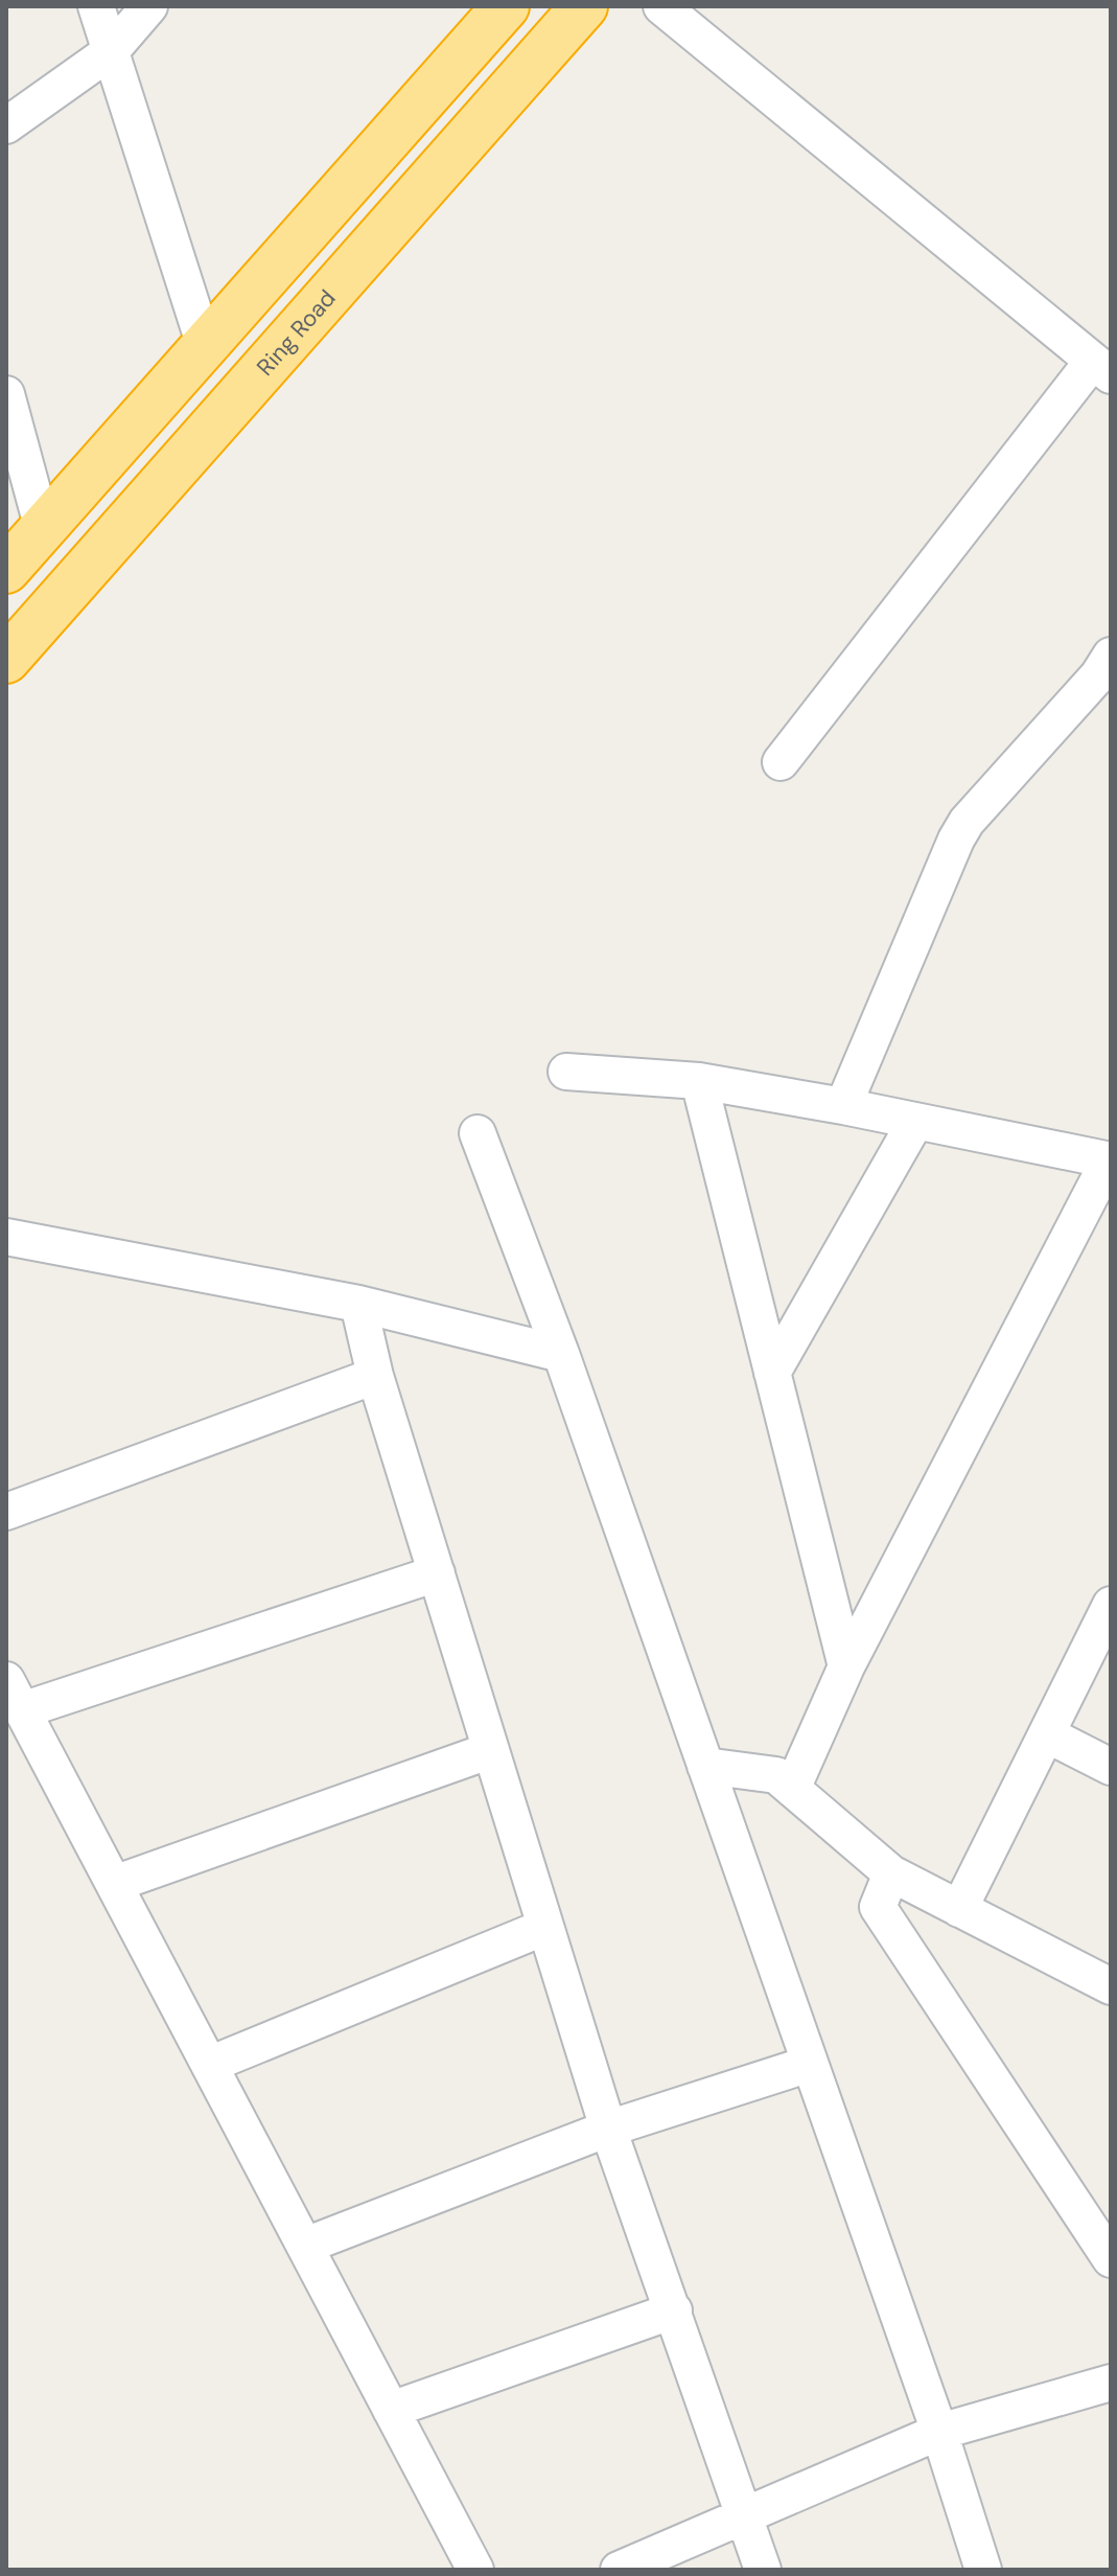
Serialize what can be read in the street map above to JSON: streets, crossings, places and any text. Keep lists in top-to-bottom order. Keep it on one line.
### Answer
{"streets":{"highway":["Ring Road"]}}
